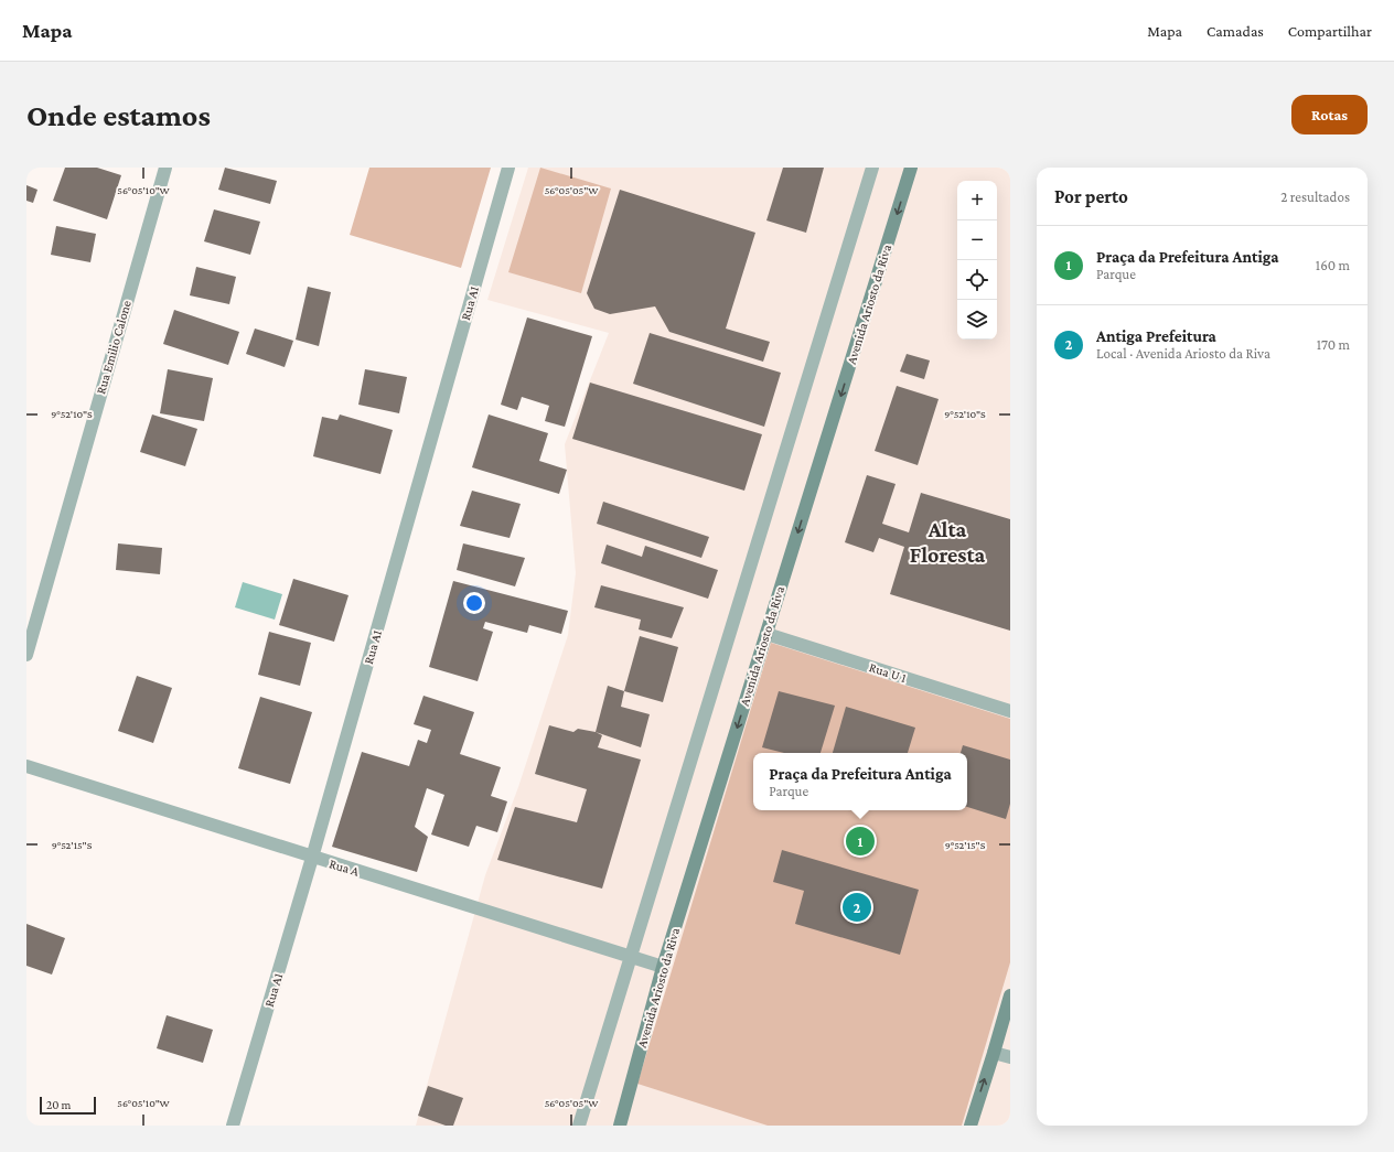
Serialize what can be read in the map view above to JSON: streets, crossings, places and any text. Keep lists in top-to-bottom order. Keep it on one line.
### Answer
{"streets":{"street":["Rua A1","Avenida Ariosto da Riva","Rua Emilio Calone","Rua U 1","Rua A"]},"crossings":[["Rua A1","Rua A"],["Avenida Ariosto da Riva","Rua U 1"],["Avenida Ariosto da Riva","Rua A"]],"districts":["Alta Floresta"],"scale_bar":"20 m","page":{"header":"Mapa","nav":["Mapa","Camadas","Compartilhar"],"buttons":"Rotas","title":"Onde estamos","heading":["Por perto","2 resultados"],"map_buttons":["+","−"],"list":[{"mark":"1","name":"Praça da Prefeitura Antiga","note":"Parque","value":"160 m"},{"mark":"2","name":"Antiga Prefeitura","note":"Local · Avenida Ariosto da Riva","value":"170 m"}],"popup":["Praça da Prefeitura Antiga","Parque"],"pins":["1","2"],"scale":"20 m"},"coordinates":["56°05'10\"W","56°05'05\"W","9°52'10\"S","9°52'15\"S"]}
